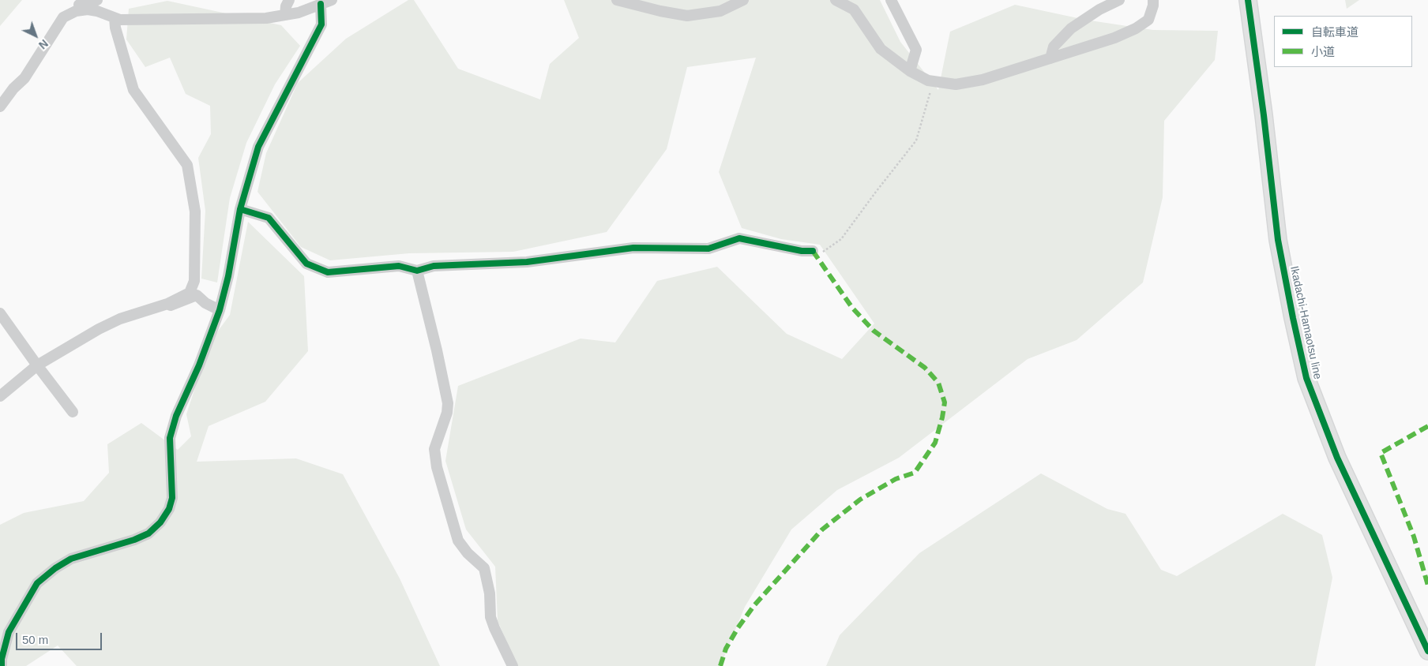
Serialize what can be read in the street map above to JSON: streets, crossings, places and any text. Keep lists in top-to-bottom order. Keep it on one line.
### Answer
{"streets":{"main road":["Ikadachi-Hamaotsu line"]},"legend":["自転車道","小道"],"scale_bar":"50 m","north":"bottom right"}
